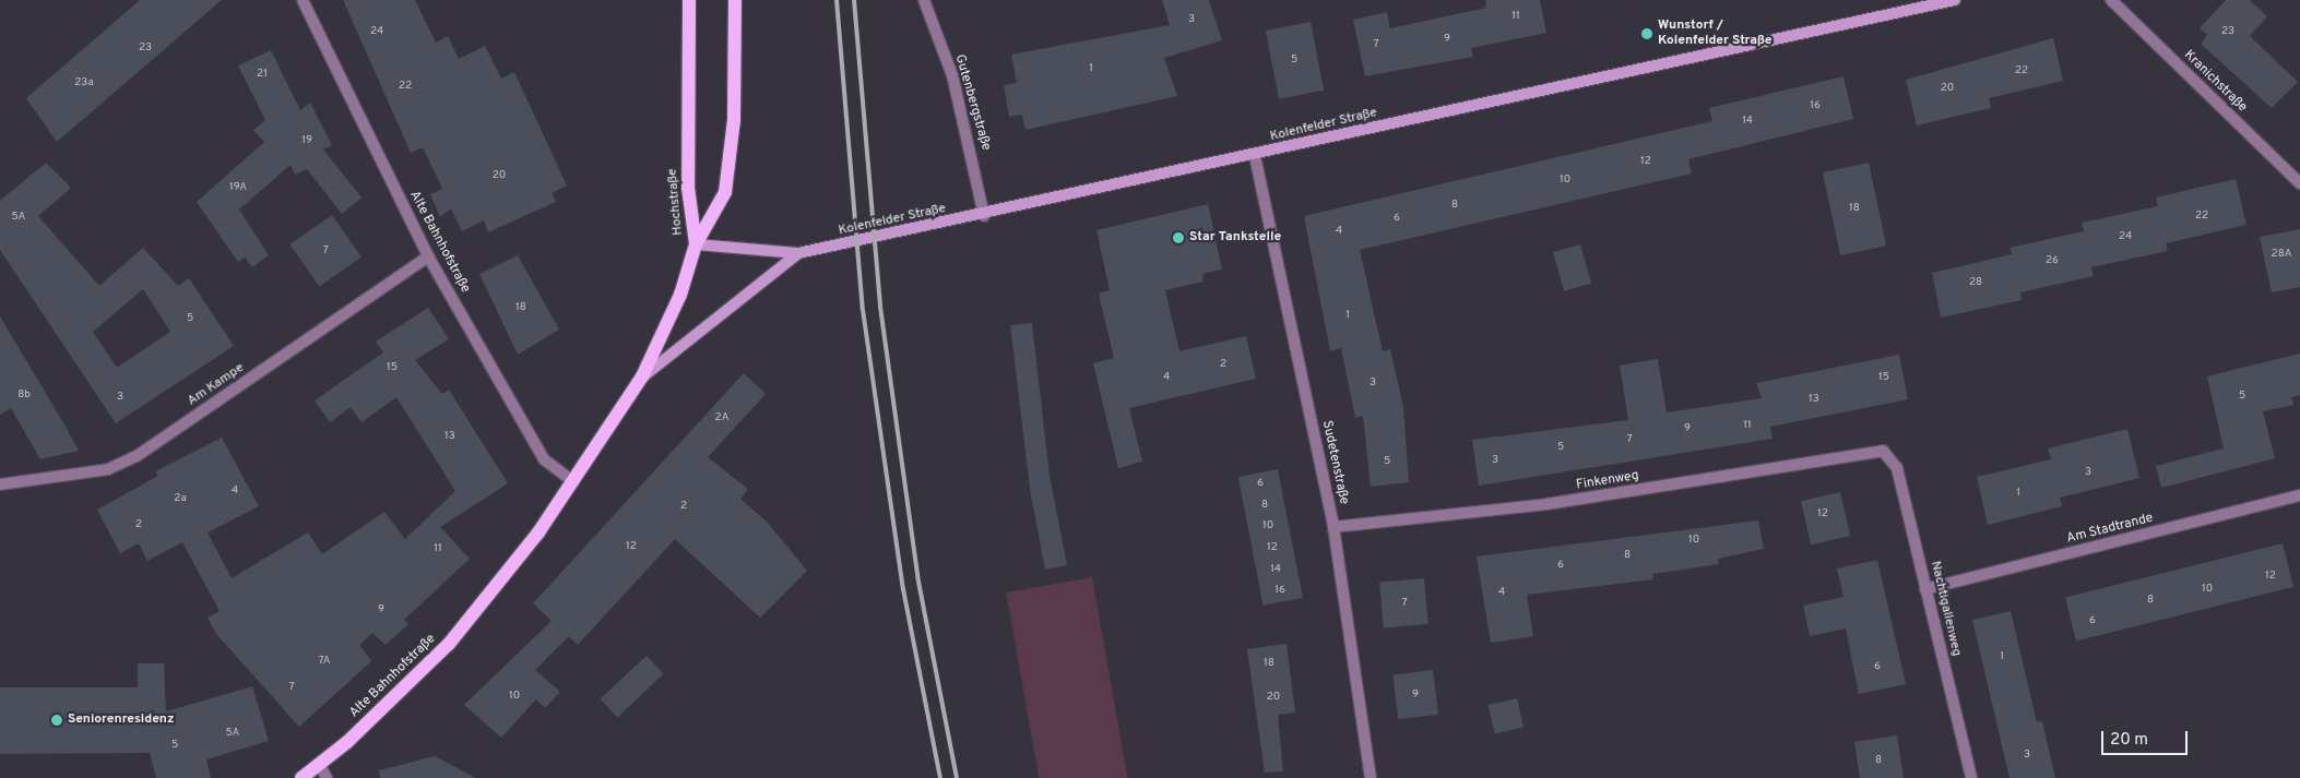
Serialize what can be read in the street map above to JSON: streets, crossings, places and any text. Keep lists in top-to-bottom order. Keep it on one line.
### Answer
{"streets":{"main road":["Kolenfelder Straße","Hochstraße","Alte Bahnhofstraße"],"street":["Kranichstraße","Gutenbergstraße","Am Kampe","Sudetenstraße","Finkenweg","Am Stadtrande","Nachtigallenweg"]},"crossings":[["Gutenbergstraße","Kolenfelder Straße"],["Kolenfelder Straße","Hochstraße"],["Kolenfelder Straße","Alte Bahnhofstraße"],["Kolenfelder Straße","Sudetenstraße"],["Hochstraße","Alte Bahnhofstraße"],["Alte Bahnhofstraße","Am Kampe"],["Sudetenstraße","Finkenweg"],["Finkenweg","Nachtigallenweg"],["Am Stadtrande","Nachtigallenweg"]],"places":["Wunstorf / Kolenfelder Straße","Star Tankstelle","Seniorenresidenz"],"house_numbers":["11","3","24","23","9","7","23","5","1","22","21","23a","22","20","16","14","19","12","20","10","19A","8","18","22","5A","6","4","24","7","28A","26","28","18","1","5","2","15","4","15","3","8b","5","3","13","2A","11","9","13","7","5","3","5","3","6","4","1","2a","8","2","12","2","10","10","12","12","11","8","6","14","12","10","16","4","8","7","9","6","1","7A","18","6","7","9","10","20","5A","5","3","8"],"scale_bar":"20 m"}
